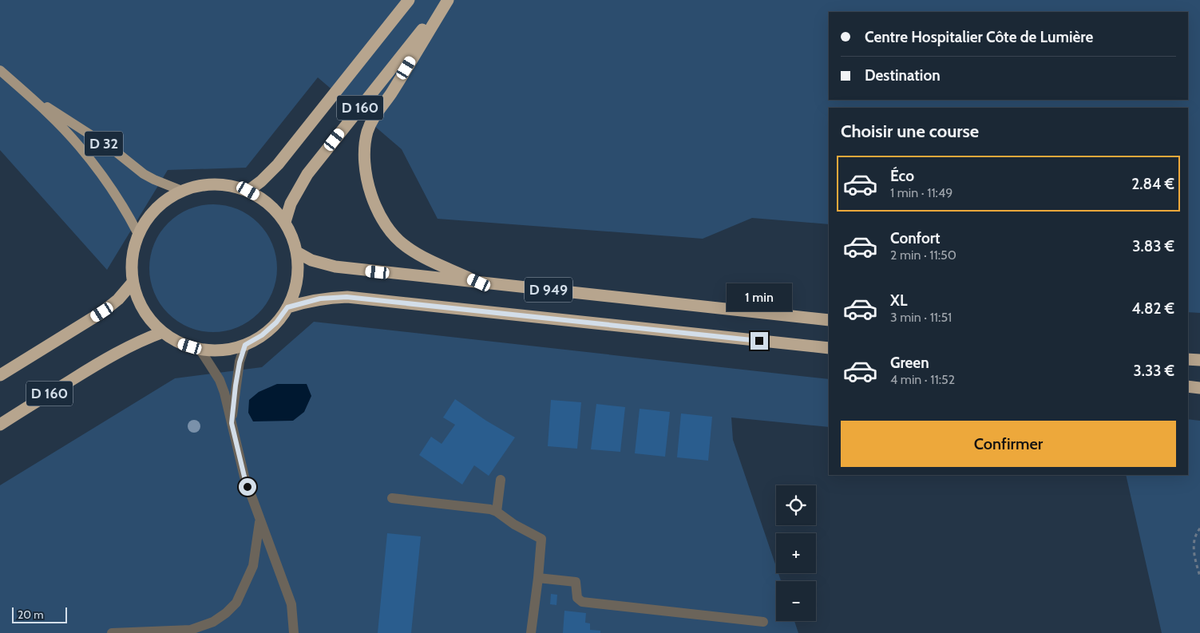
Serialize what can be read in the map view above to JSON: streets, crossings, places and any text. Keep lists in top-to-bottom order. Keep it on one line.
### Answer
{"streets":{"highway":["D 160","D 949"],"main road":["D 32"]},"scale_bar":"20 m","page":{"banner":["Centre Hospitalier Côte de Lumière","Destination"],"heading":"Choisir une course","list":[{"name":"Éco","note":"1 min · 11:49","value":"2.84 €"},{"name":"Confort","note":"2 min · 11:50","value":"3.83 €"},{"name":"XL","note":"3 min · 11:51","value":"4.82 €"},{"name":"Green","note":"4 min · 11:52","value":"3.33 €"}],"bubble":"1 min","buttons":"Confirmer","map_buttons":["+","−"],"scale":"20 m"}}
